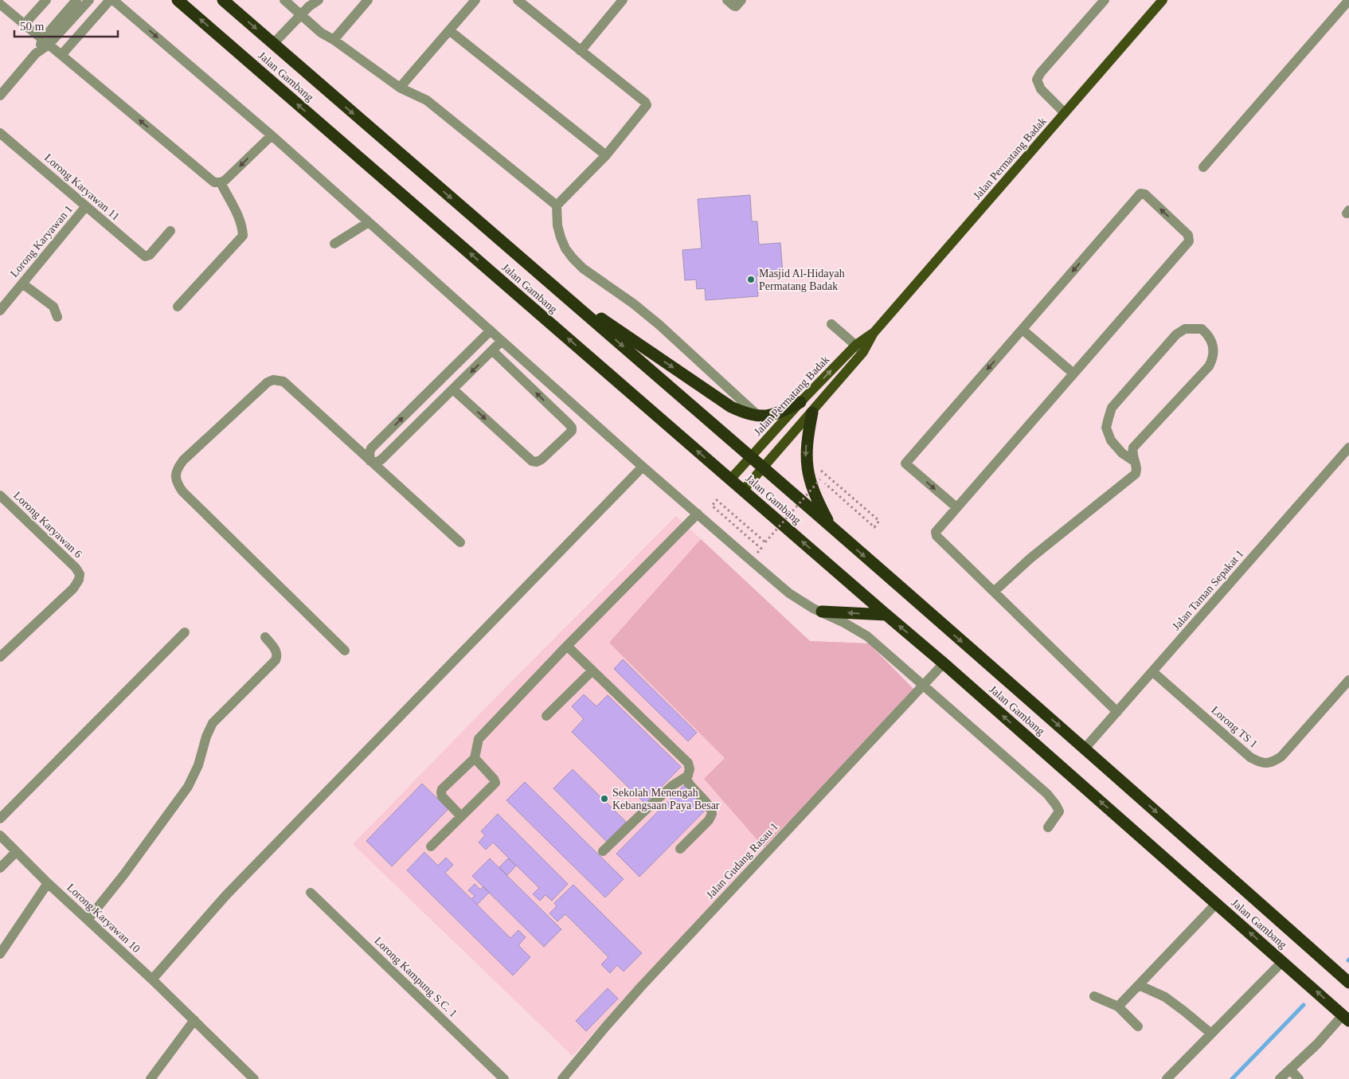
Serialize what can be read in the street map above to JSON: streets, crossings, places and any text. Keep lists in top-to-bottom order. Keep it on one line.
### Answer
{"streets":{"highway":["Jalan Gambang"],"main road":["Jalan Permatang Badak"],"street":["Lorong Karyawan 11","Lorong Karyawan 1","Lorong Karyawan 6","Jalan Taman Sepakat 1","Lorong TS 1","Jalan Gudang Rasau 1","Lorong Karyawan 10","Lorong Kampung S.C. 1"]},"crossings":[["Jalan Gambang","Jalan Permatang Badak"],["Jalan Gambang","Jalan Taman Sepakat 1"],["Jalan Gambang","Jalan Gudang Rasau 1"],["Lorong Karyawan 11","Lorong Karyawan 1"],["Jalan Taman Sepakat 1","Lorong TS 1"]],"places":["Masjid Al-Hidayah Permatang Badak","Sekolah Menengah Kebangsaan Paya Besar"],"scale_bar":"50 m"}
